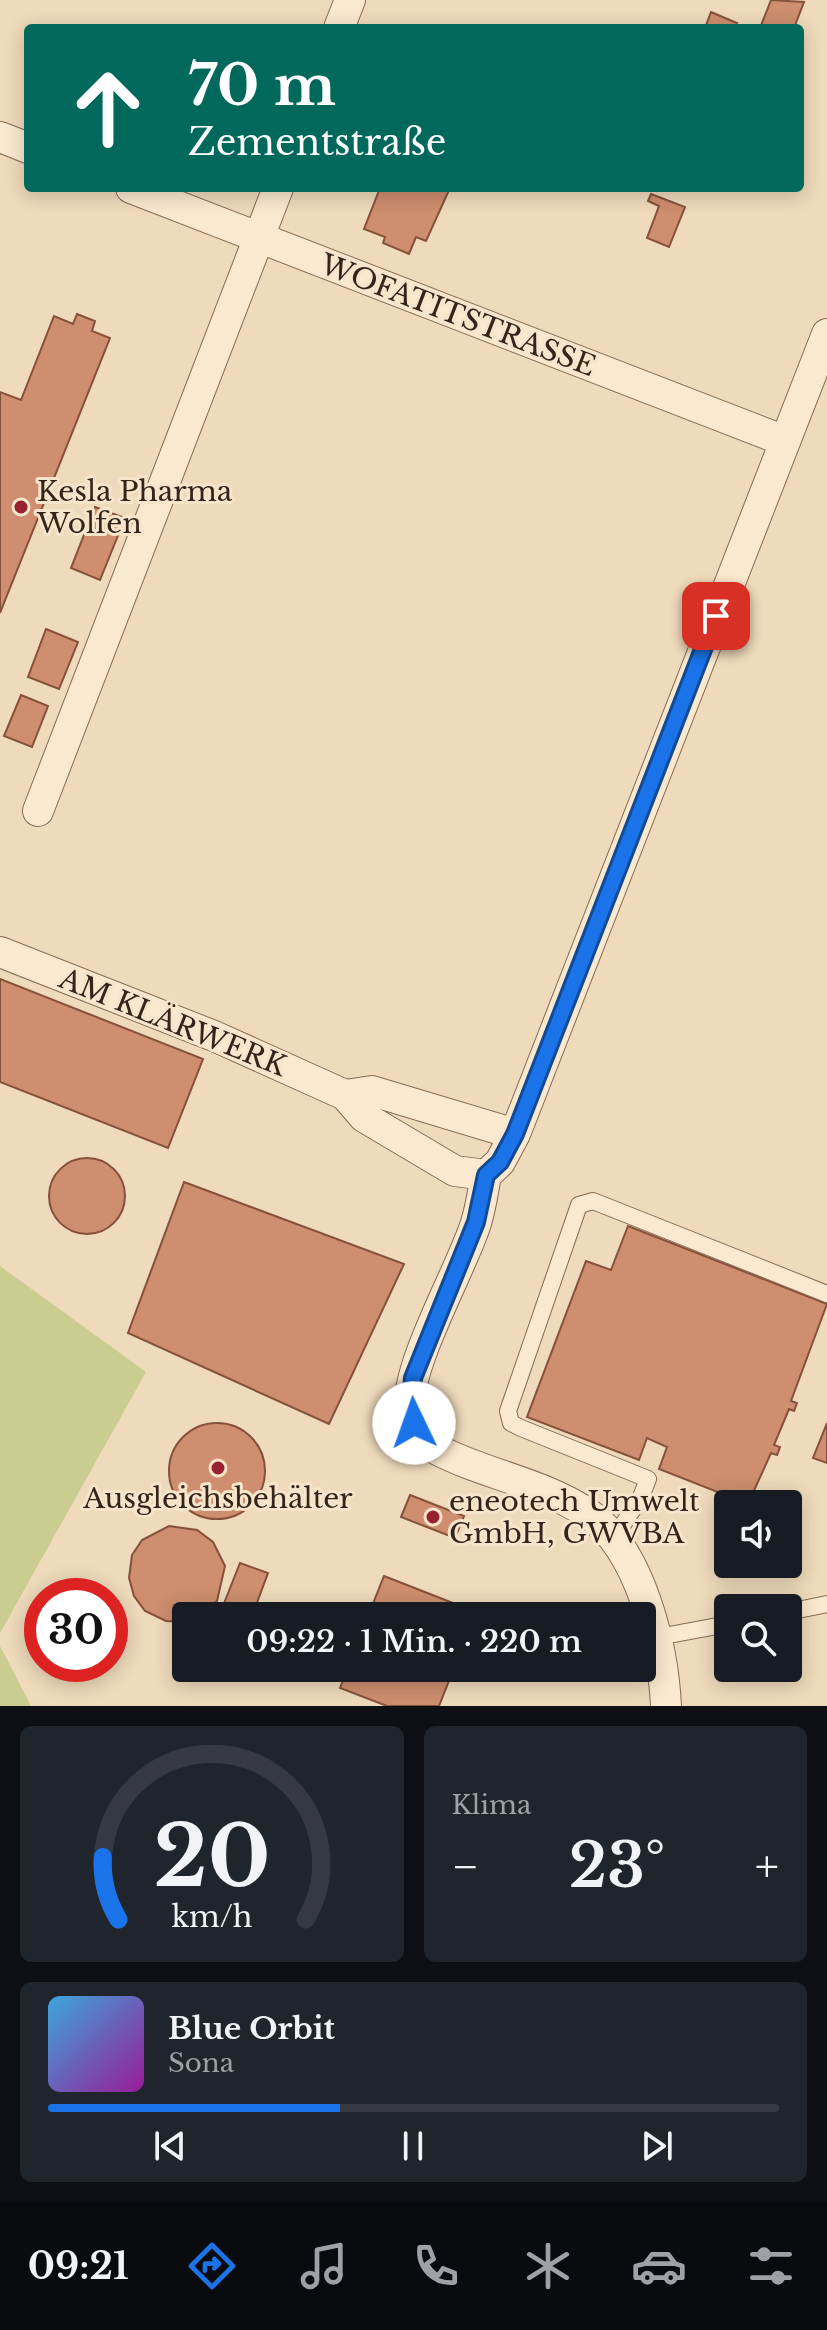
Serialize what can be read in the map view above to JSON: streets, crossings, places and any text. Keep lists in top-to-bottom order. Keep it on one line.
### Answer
{"streets":{"street":["WOFATITSTRASSE","AM KLÄRWERK"]},"places":["Kesla Pharma Wolfen","Ausgleichsbehälter","eneotech Umwelt GmbH, GWVBA"],"page":{"turn":["70 m","Zementstraße"],"limit":"30","trip":"09:22 · 1 Min. · 220 m","tile":"Klima","heat":["−","23°","+"],"song":["Blue Orbit","Sona"],"tabs":"09:21","gauge":["20","km/h"]}}
